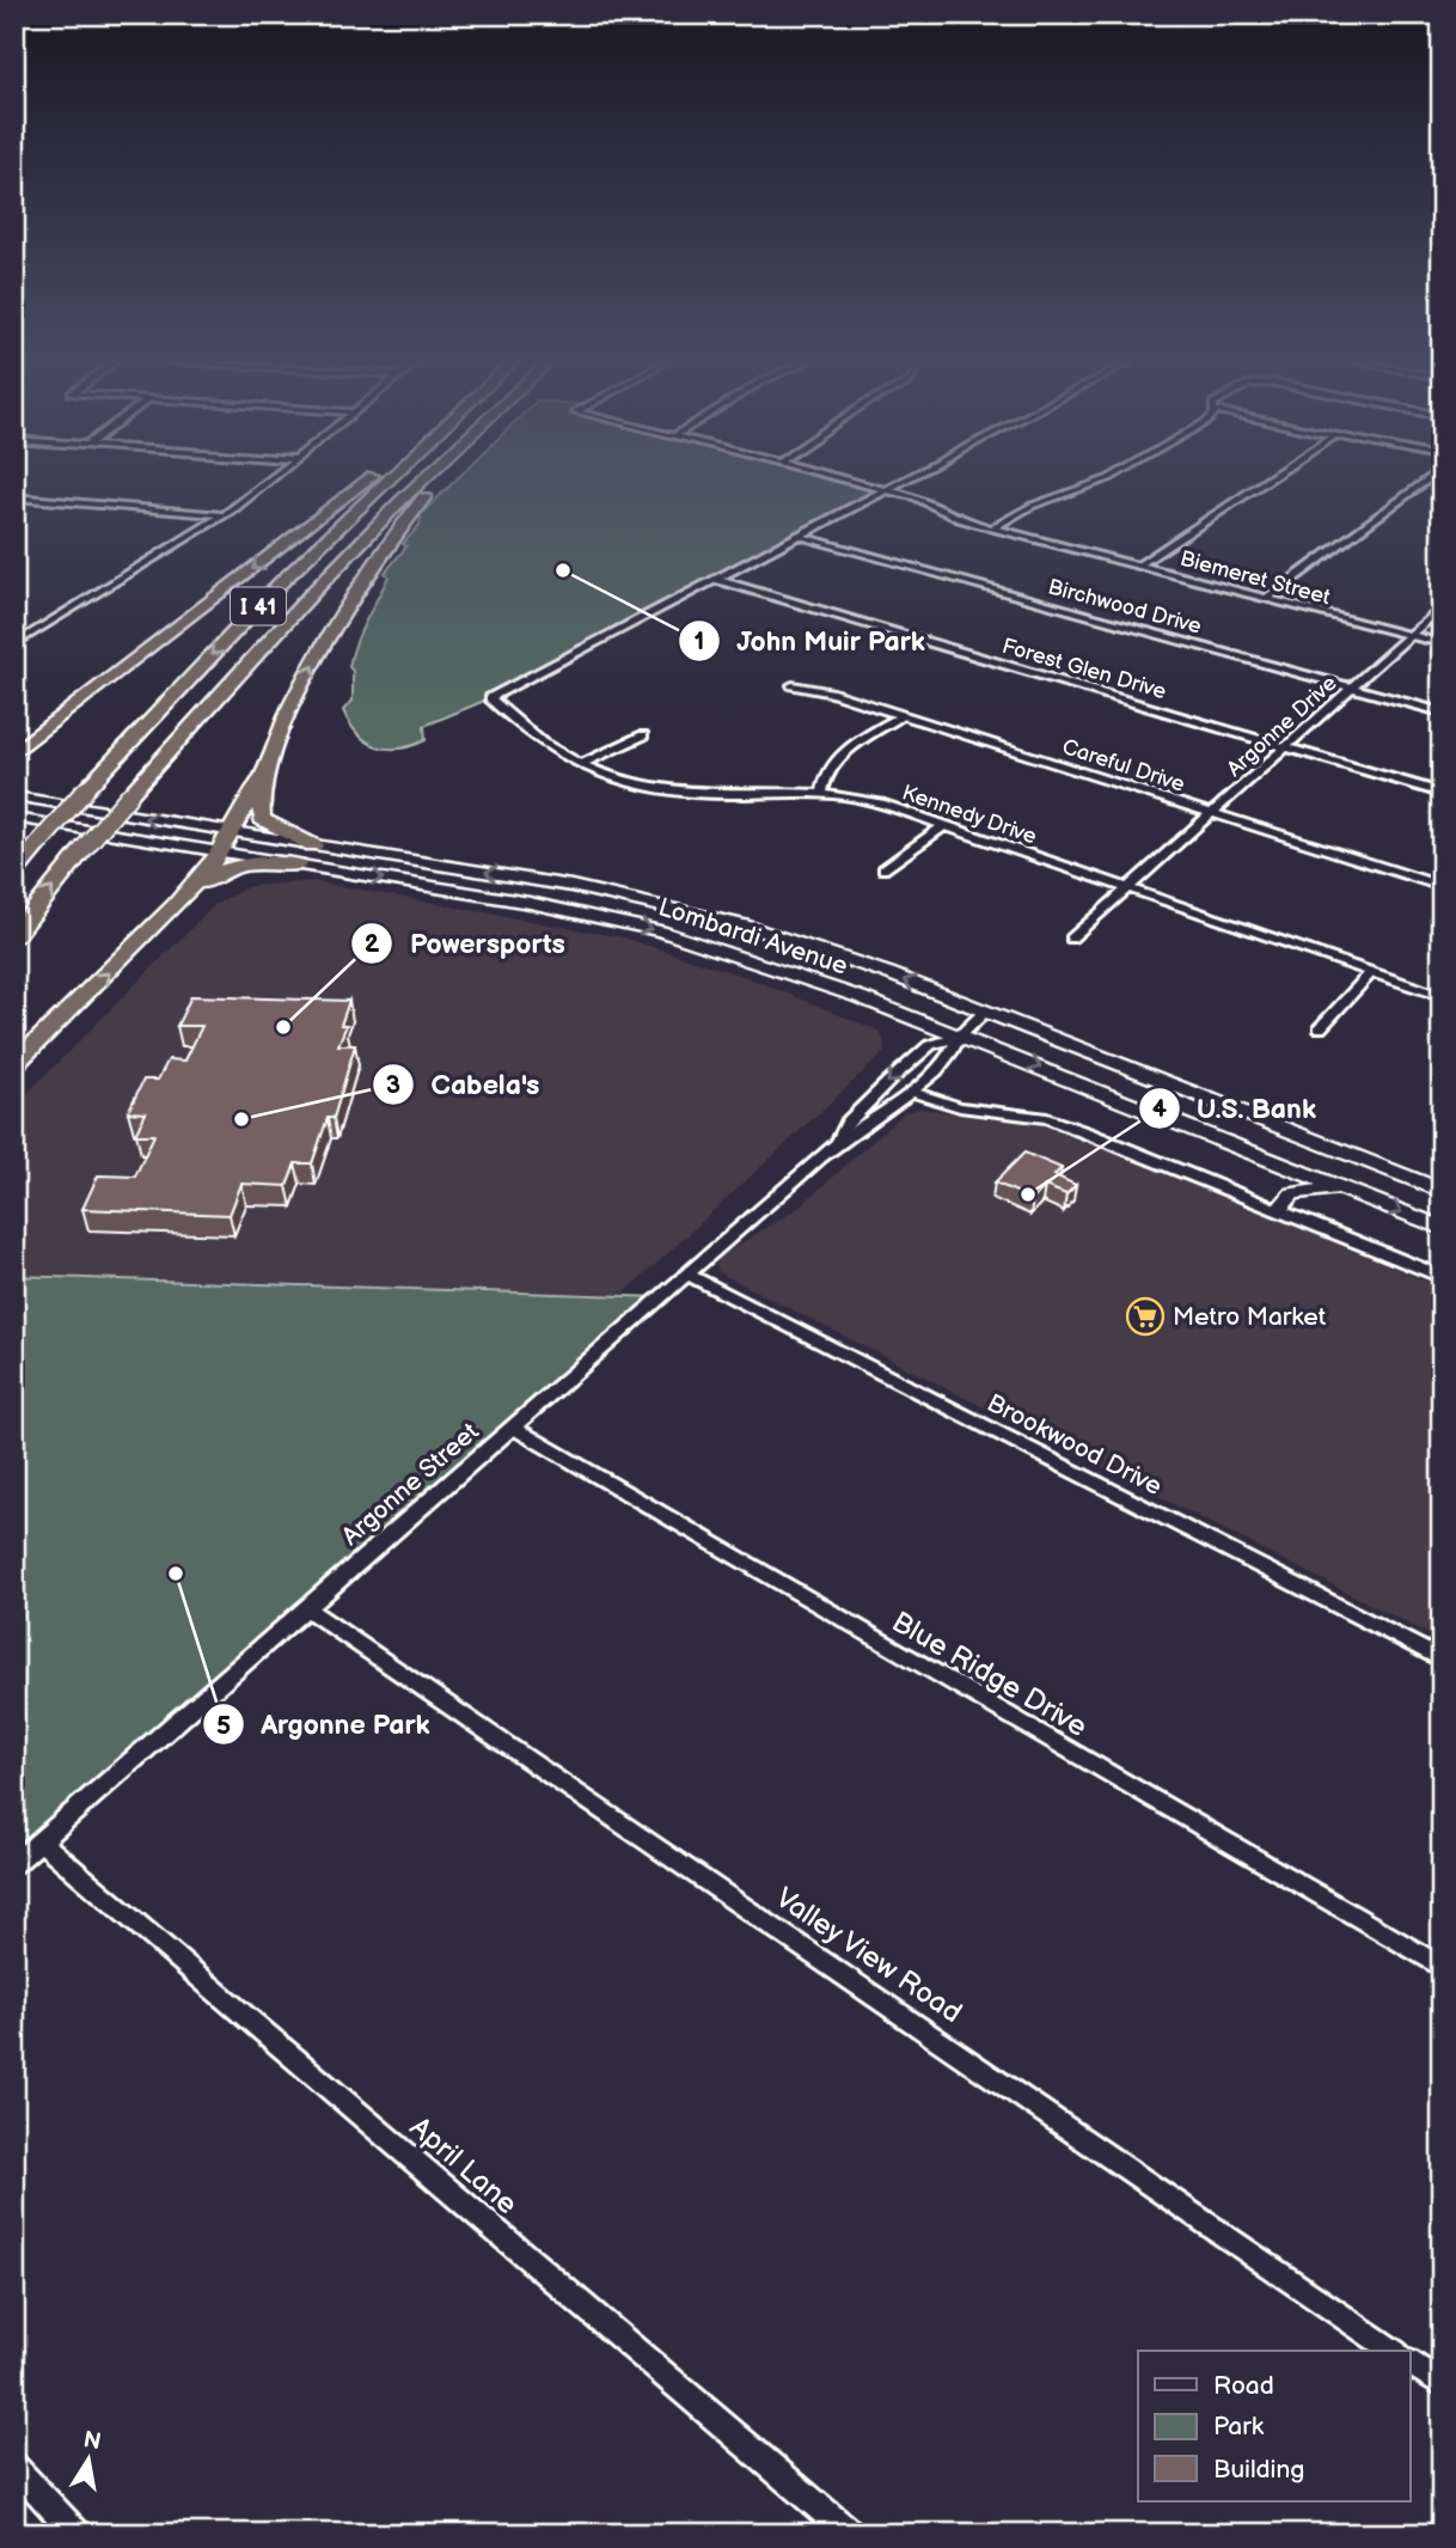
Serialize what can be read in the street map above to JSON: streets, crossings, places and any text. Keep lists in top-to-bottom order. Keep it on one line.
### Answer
{"streets":{"highway":["I 41"],"main road":["Lombardi Avenue"],"street":["Biemeret Street","Birchwood Drive","Forest Glen Drive","Argonne Drive","Careful Drive","Kennedy Drive","Brookwood Drive","Argonne Street","Blue Ridge Drive","Valley View Road","April Lane"]},"crossings":[["Biemeret Street","Argonne Drive"],["Birchwood Drive","Argonne Drive"],["Forest Glen Drive","Argonne Drive"],["Forest Glen Drive","Kennedy Drive"],["Argonne Drive","Careful Drive"],["Argonne Drive","Kennedy Drive"],["Lombardi Avenue","Argonne Street"],["Brookwood Drive","Argonne Street"],["Argonne Street","Blue Ridge Drive"],["Argonne Street","Valley View Road"],["Argonne Street","April Lane"]],"places":{"other":["John Muir Park","Powersports","Cabela's","U.S. Bank","Argonne Park"],"supermarket":["Metro Market"]},"legend":["Road","Park","Building"],"north":"top"}
